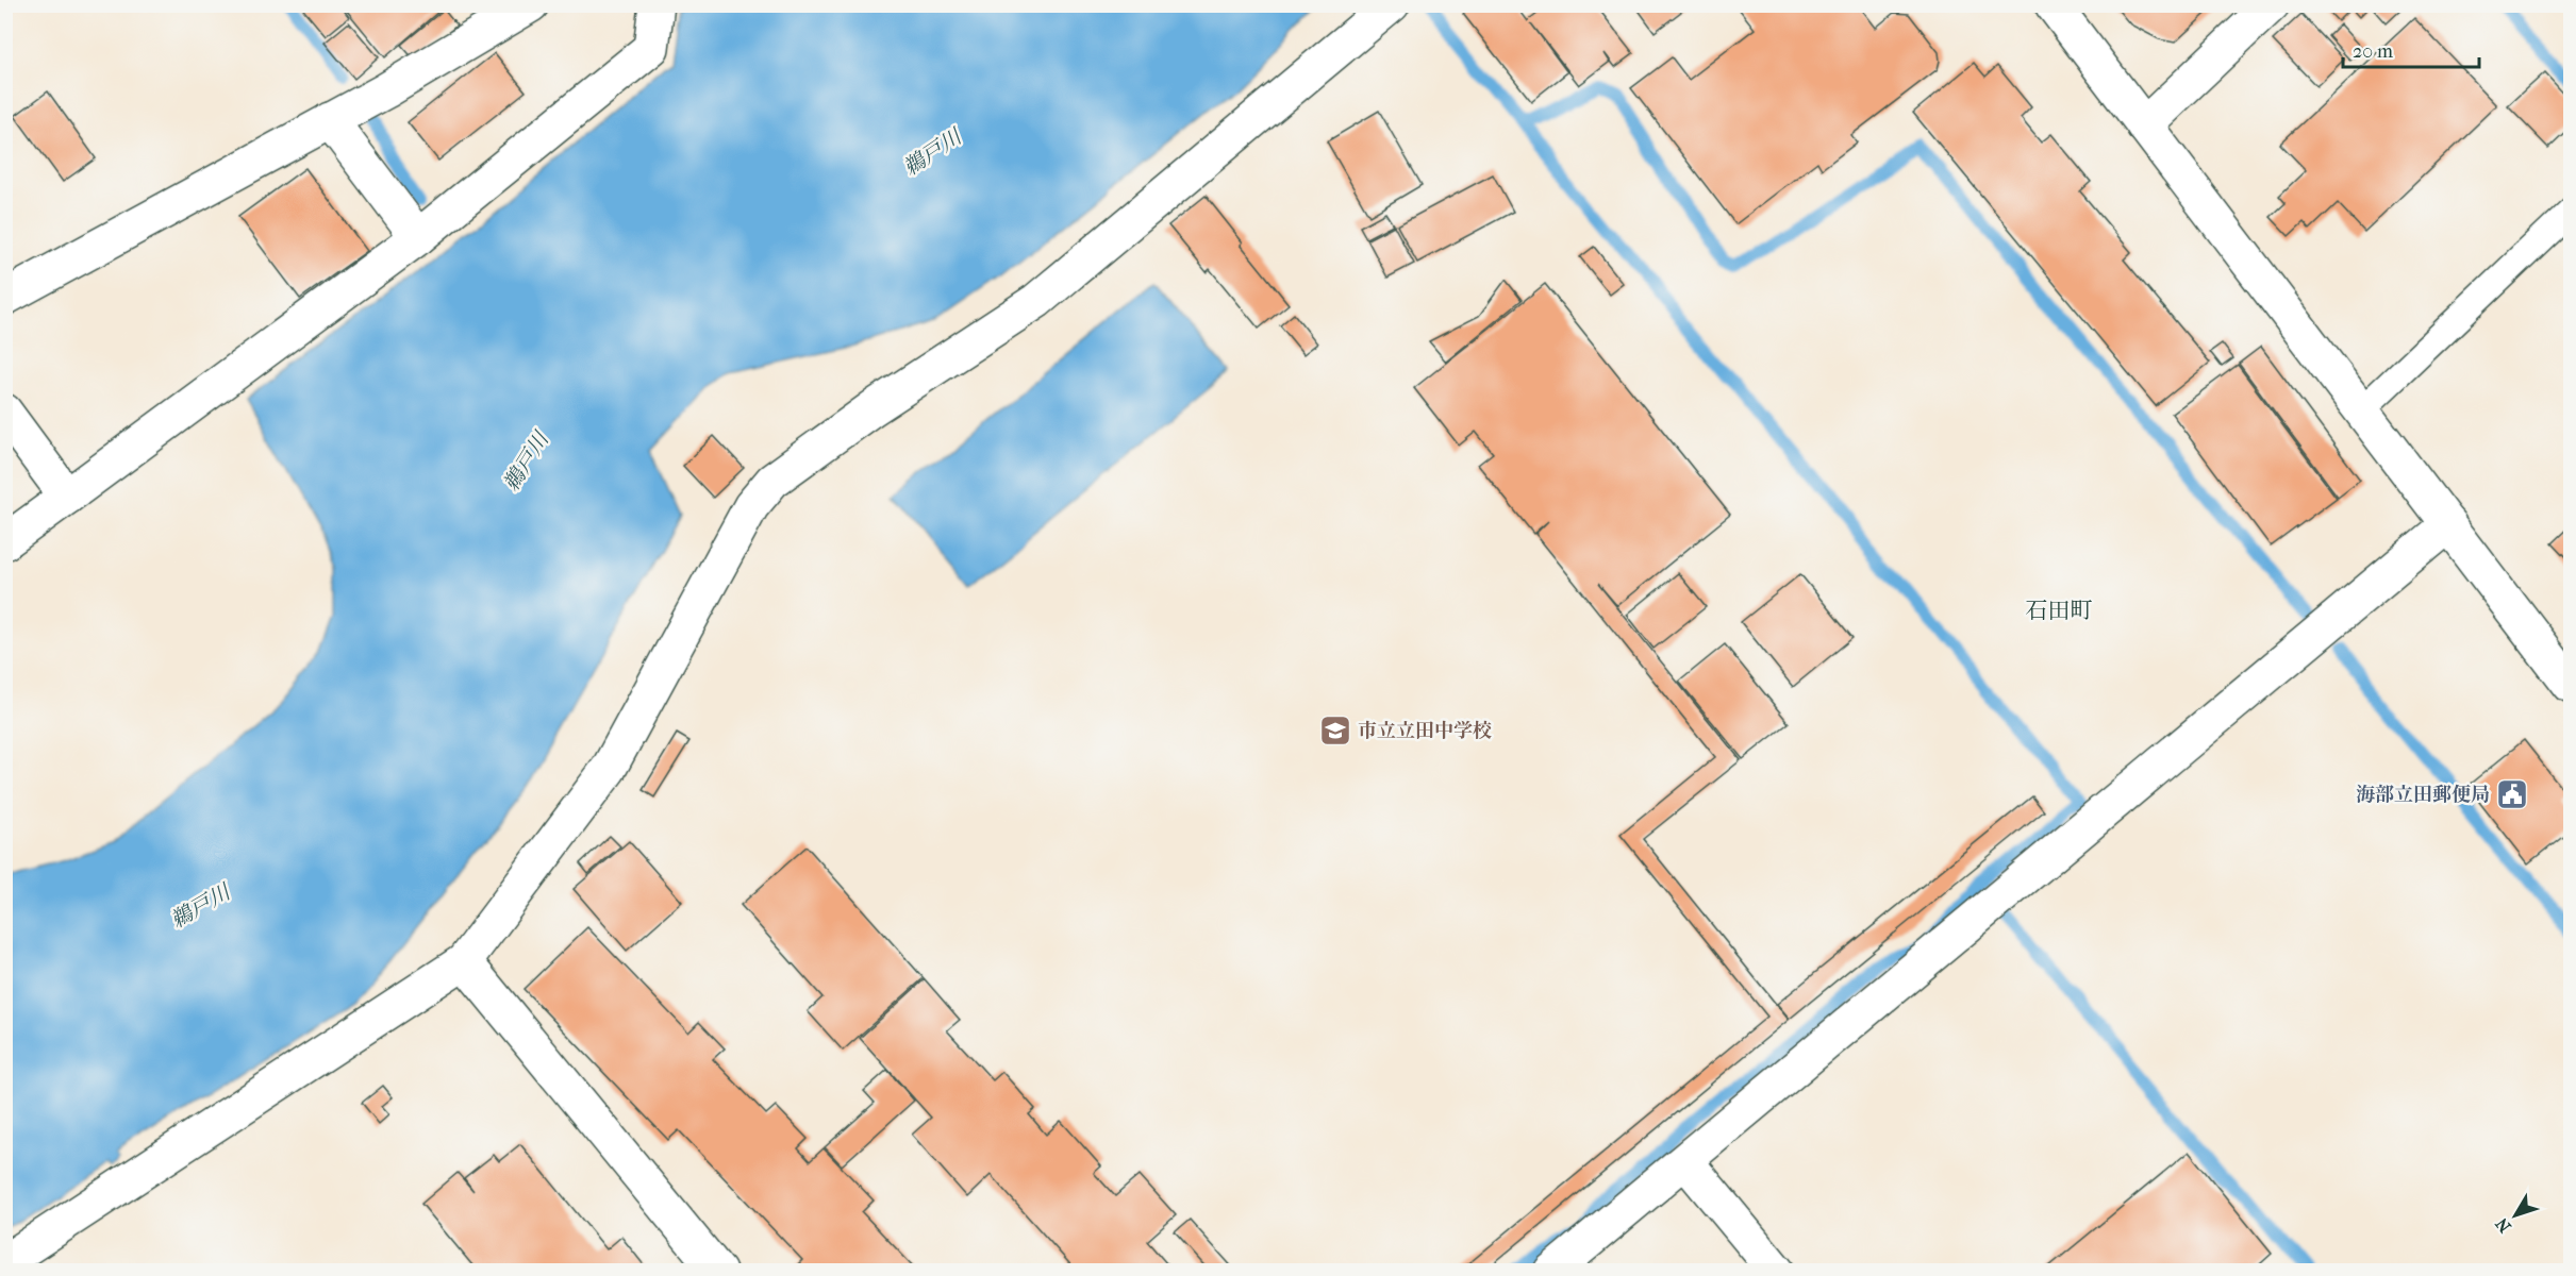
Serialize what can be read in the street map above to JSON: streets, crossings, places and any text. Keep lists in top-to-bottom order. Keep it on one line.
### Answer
{"districts":["石田町"],"water":["鵜戸川"],"places":{"school or university":["市立立田中学校"],"public building":["海部立田郵便局"]},"scale_bar":"20 m","north":"bottom left"}
